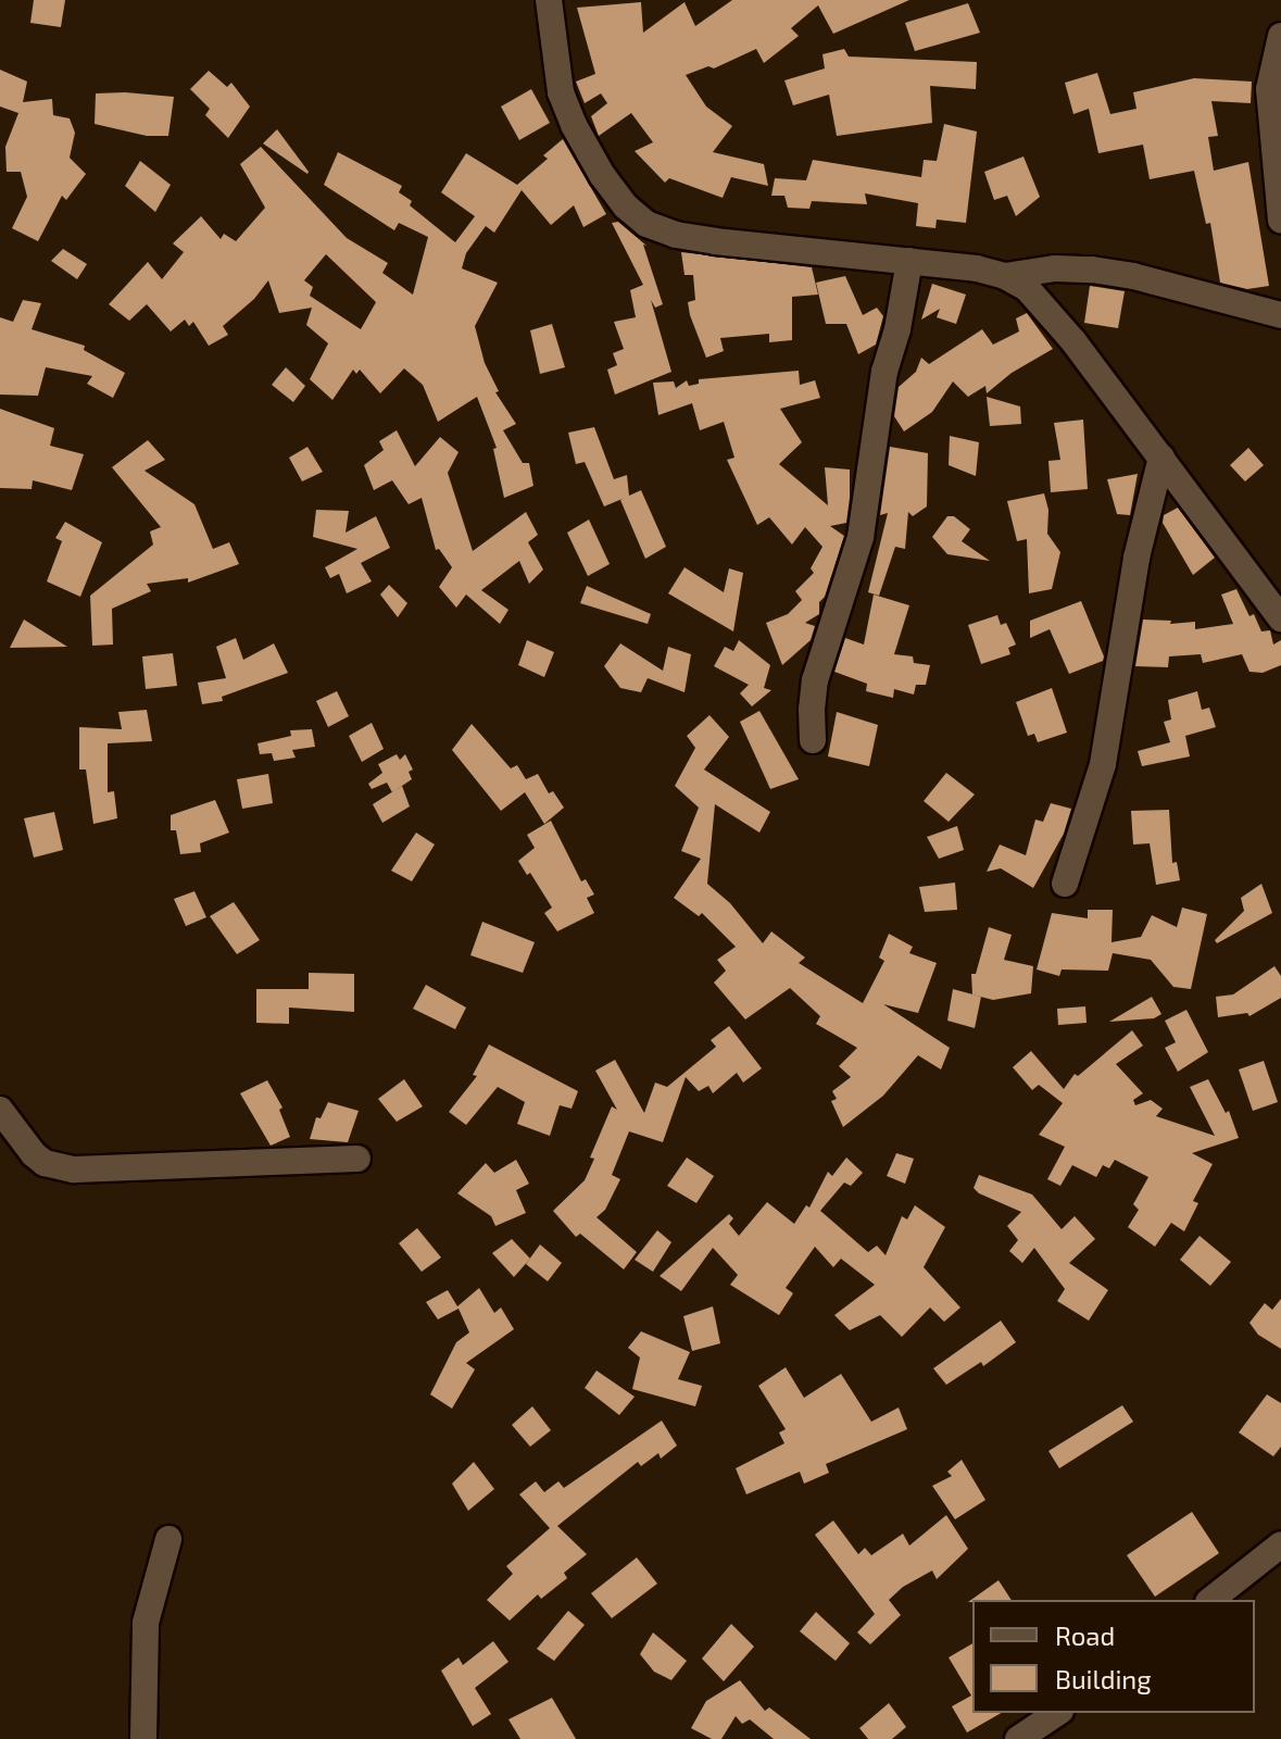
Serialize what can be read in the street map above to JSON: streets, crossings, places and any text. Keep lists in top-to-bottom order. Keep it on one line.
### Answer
{"legend":["Road","Building"]}
